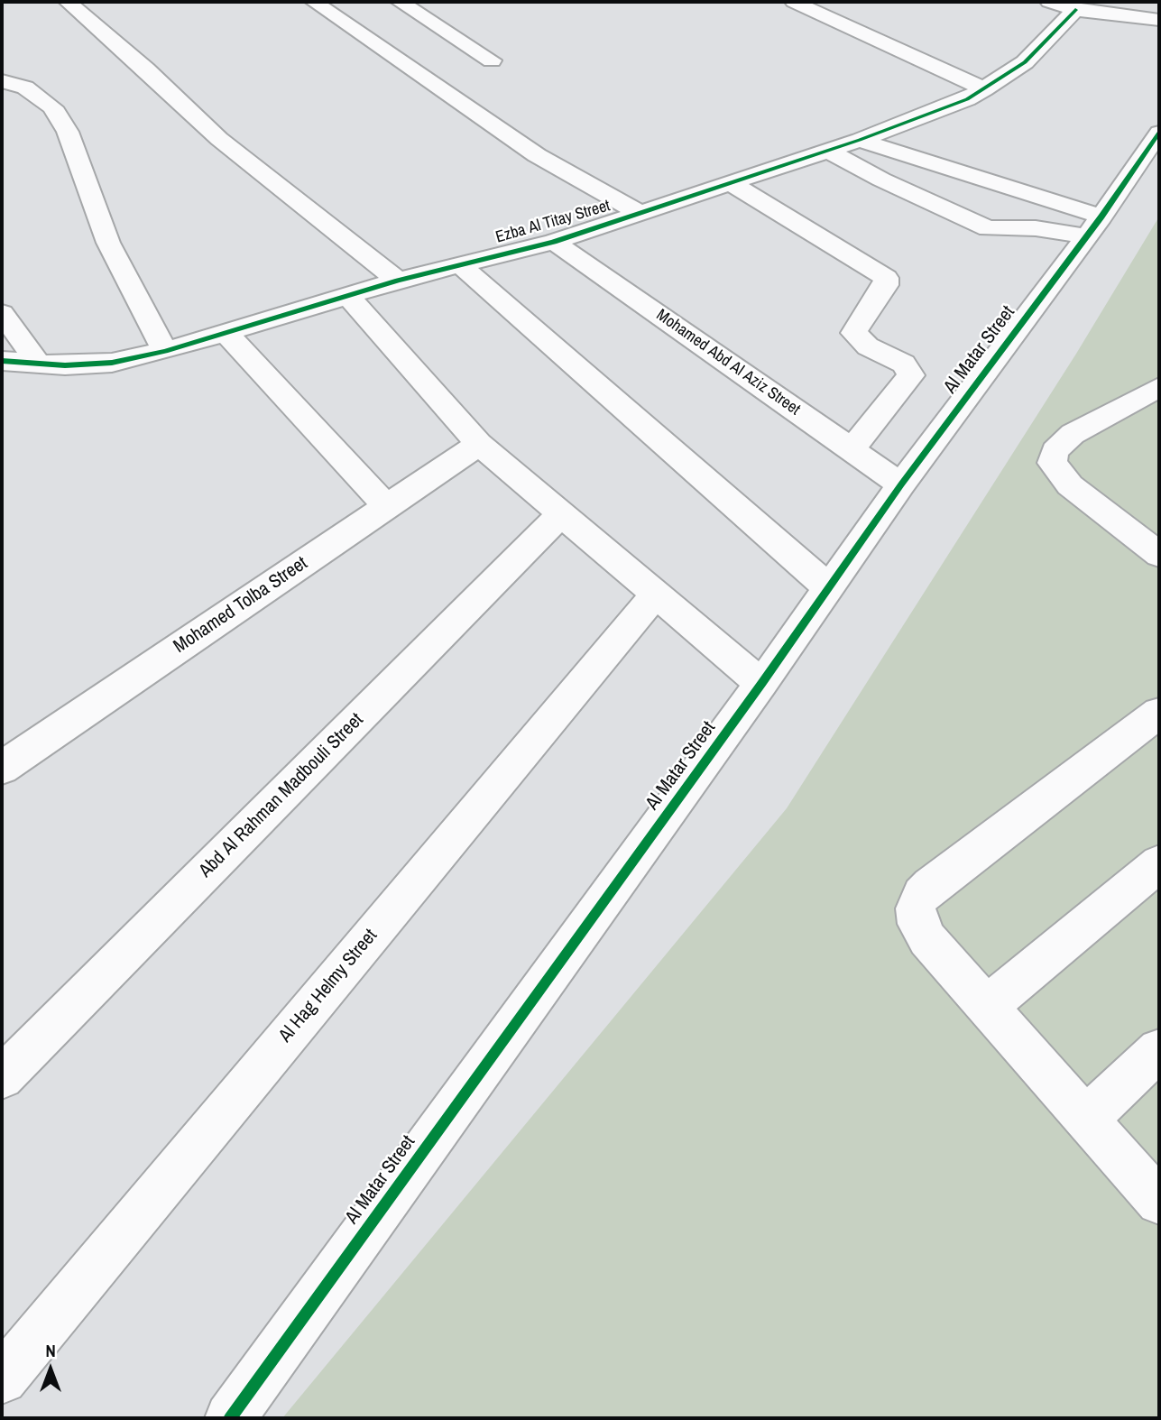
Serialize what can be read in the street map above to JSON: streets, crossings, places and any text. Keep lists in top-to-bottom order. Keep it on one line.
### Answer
{"streets":{"street":["Ezba Al Titay Street","Al Matar Street","Mohamed Abd Al Aziz Street","Mohamed Tolba Street","Abd Al Rahman Madbouli Street","Al Hag Helmy Street"]},"crossings":[["Ezba Al Titay Street","Mohamed Abd Al Aziz Street"],["Al Matar Street","Mohamed Abd Al Aziz Street"]],"north":"top"}
